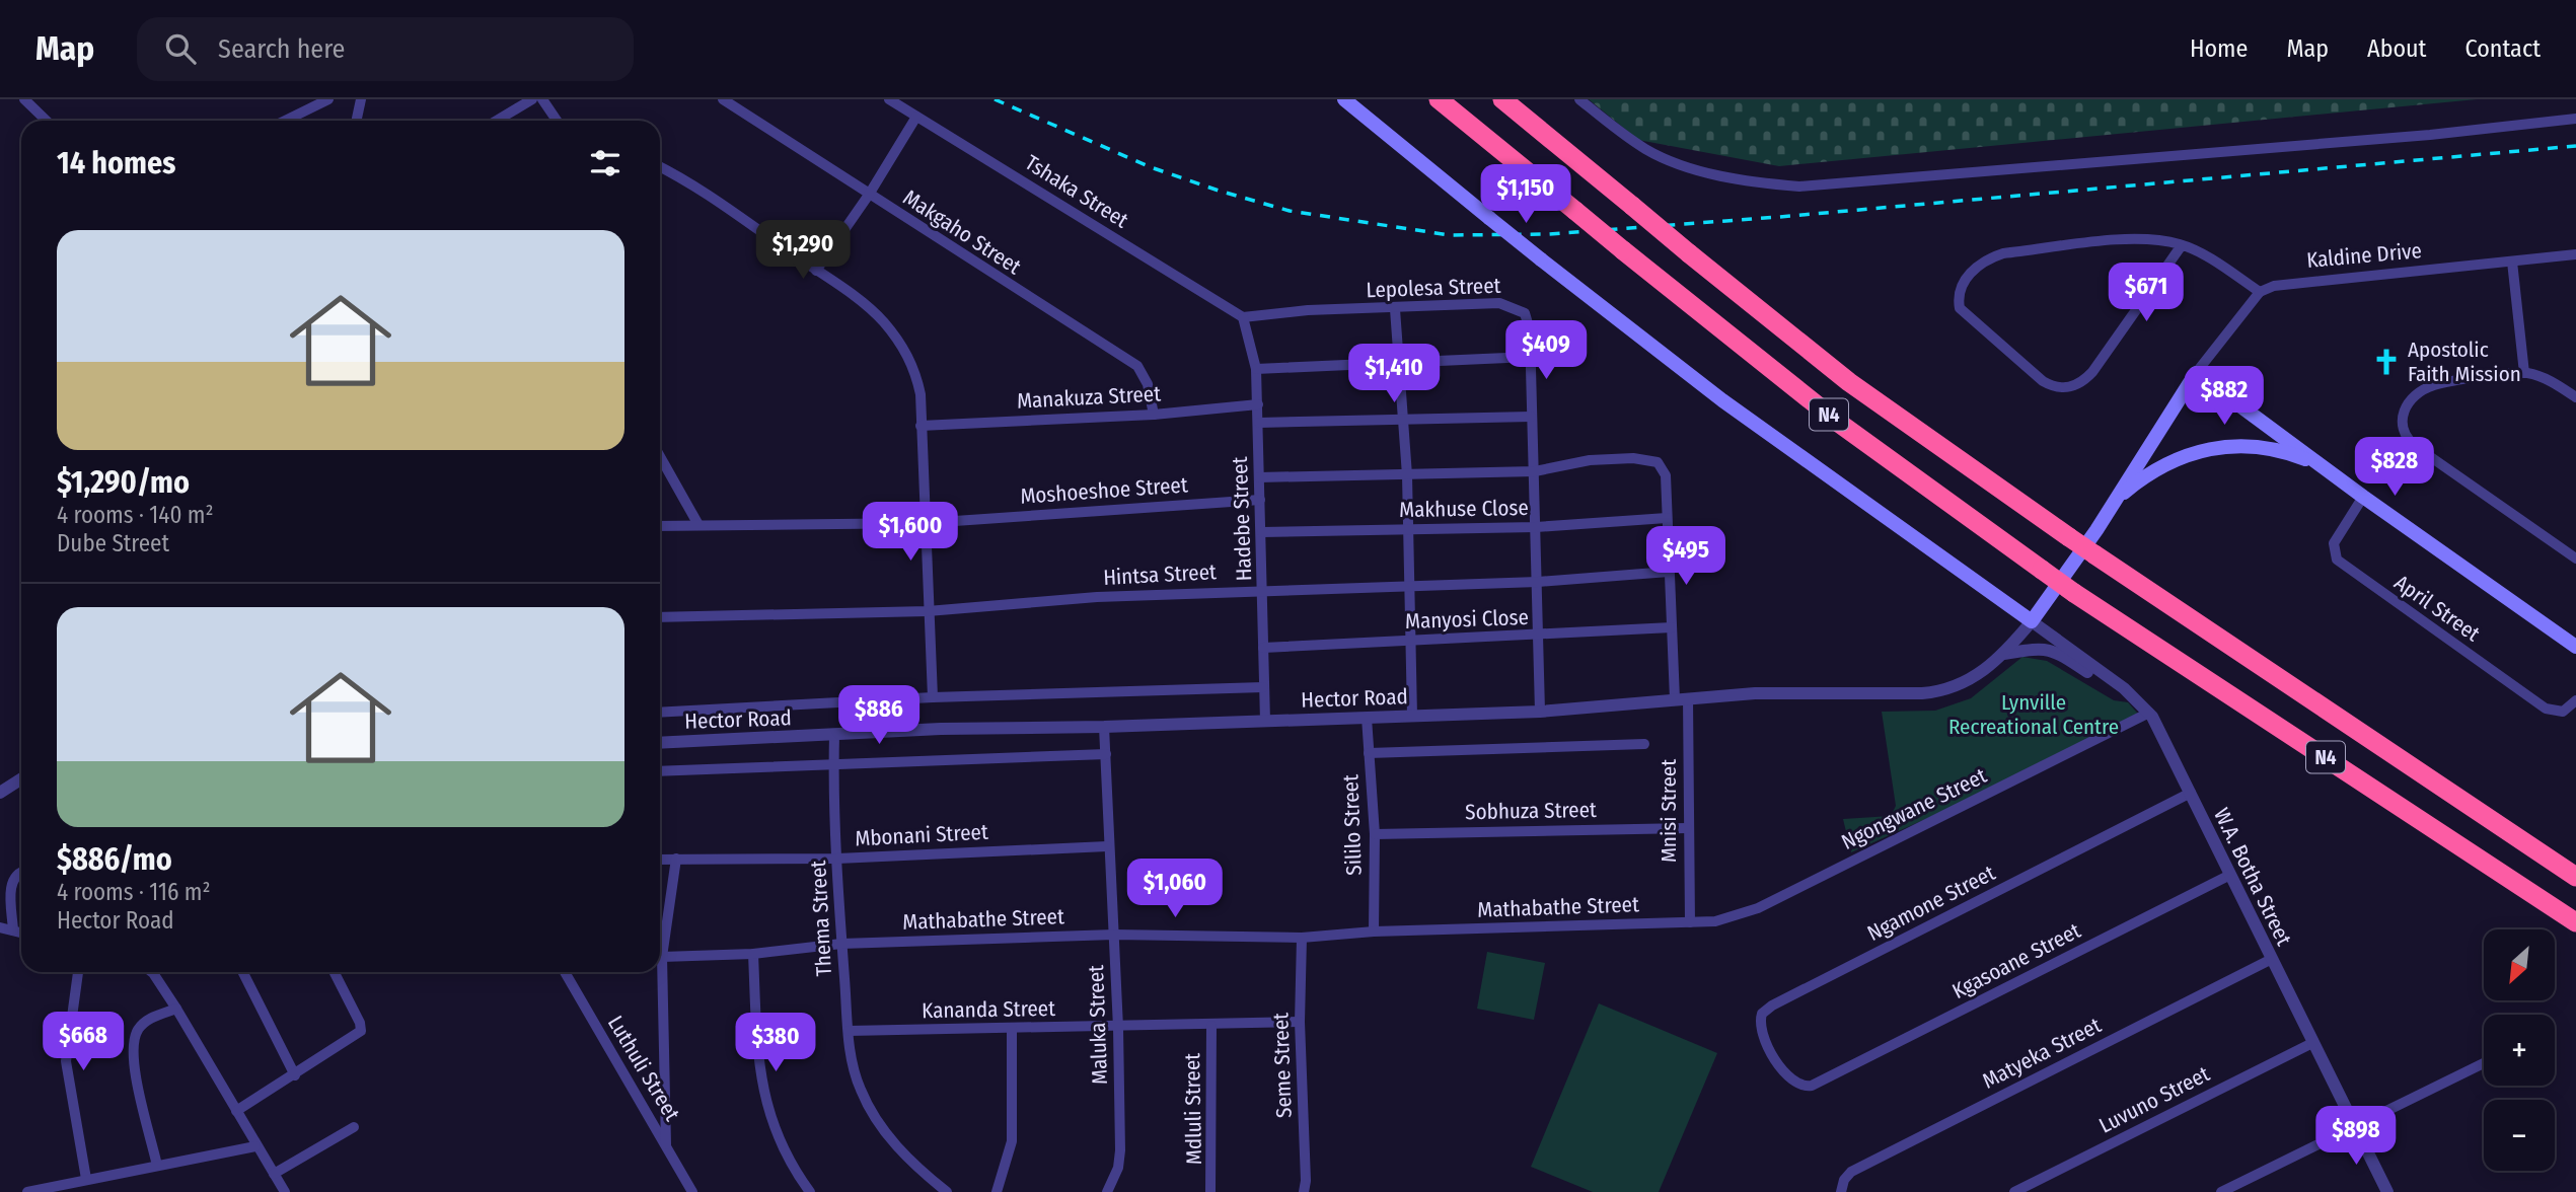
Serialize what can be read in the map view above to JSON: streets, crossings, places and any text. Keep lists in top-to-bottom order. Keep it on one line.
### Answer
{"streets":{"highway":["N4"],"street":["Tshaka Street","Makgaho Street","Kaldine Drive","Lepolesa Street","Manakuza Street","Moshoeshoe Street","Makhuse Close","Hadebe Street","Hintsa Street","April Street","Manyosi Close","Hector Road","Ngongwane Street","Sobhuza Street","Mnisi Street","Sililo Street","Mbonani Street","W.A. Botha Street","Ngamone Street","Mathabathe Street","Thema Street","Kgasoane Street","Kananda Street","Maluka Street","Matyeka Street","Seme Street","Luthuli Street","Luvuno Street","Mdluli Street"]},"crossings":[["Tshaka Street","Lepolesa Street"],["Tshaka Street","Hadebe Street"],["Makgaho Street","Manakuza Street"],["Lepolesa Street","Makhuse Close"],["Lepolesa Street","Hadebe Street"],["Lepolesa Street","Hintsa Street"],["Lepolesa Street","Manyosi Close"],["Lepolesa Street","Hector Road"],["Manakuza Street","Hadebe Street"],["Moshoeshoe Street","Hadebe Street"],["Makhuse Close","Hadebe Street"],["Hadebe Street","Hintsa Street"],["Hadebe Street","Manyosi Close"],["Hadebe Street","Hector Road"],["Hector Road","Mnisi Street"],["Hector Road","Sililo Street"],["Hector Road","W.A. Botha Street"],["Hector Road","Thema Street"],["Hector Road","Maluka Street"],["Ngongwane Street","Mnisi Street"],["Ngongwane Street","W.A. Botha Street"],["Ngongwane Street","Mathabathe Street"],["Sobhuza Street","Mnisi Street"],["Sobhuza Street","Sililo Street"],["Mnisi Street","Mathabathe Street"],["Sililo Street","Mathabathe Street"],["Mbonani Street","Thema Street"],["Mbonani Street","Maluka Street"],["W.A. Botha Street","Ngamone Street"],["W.A. Botha Street","Kgasoane Street"],["W.A. Botha Street","Matyeka Street"],["W.A. Botha Street","Luvuno Street"],["Ngamone Street","Kgasoane Street"],["Mathabathe Street","Thema Street"],["Mathabathe Street","Maluka Street"],["Mathabathe Street","Seme Street"],["Thema Street","Kananda Street"],["Kananda Street","Maluka Street"],["Kananda Street","Seme Street"],["Kananda Street","Mdluli Street"]],"parks":["Lynville Recreational Centre"],"places":{"church":["Apostolic Faith Mission"]},"north":"bottom left","page":{"header":"Map","search":"Search here","nav":["Home","Map","About","Contact"],"heading":"14 homes","price":["$1,150","$1,290","$671","$409","$1,410","$882","$828","$1,600","$495","$886","$1,060","$668","$380","$898"],"list":[{"name":"$1,290/mo","note":"4 rooms · 140 m² · Dube Street"},{"name":"$886/mo","note":"4 rooms · 116 m² · Hector Road"}],"map_buttons":["+","−"]}}
